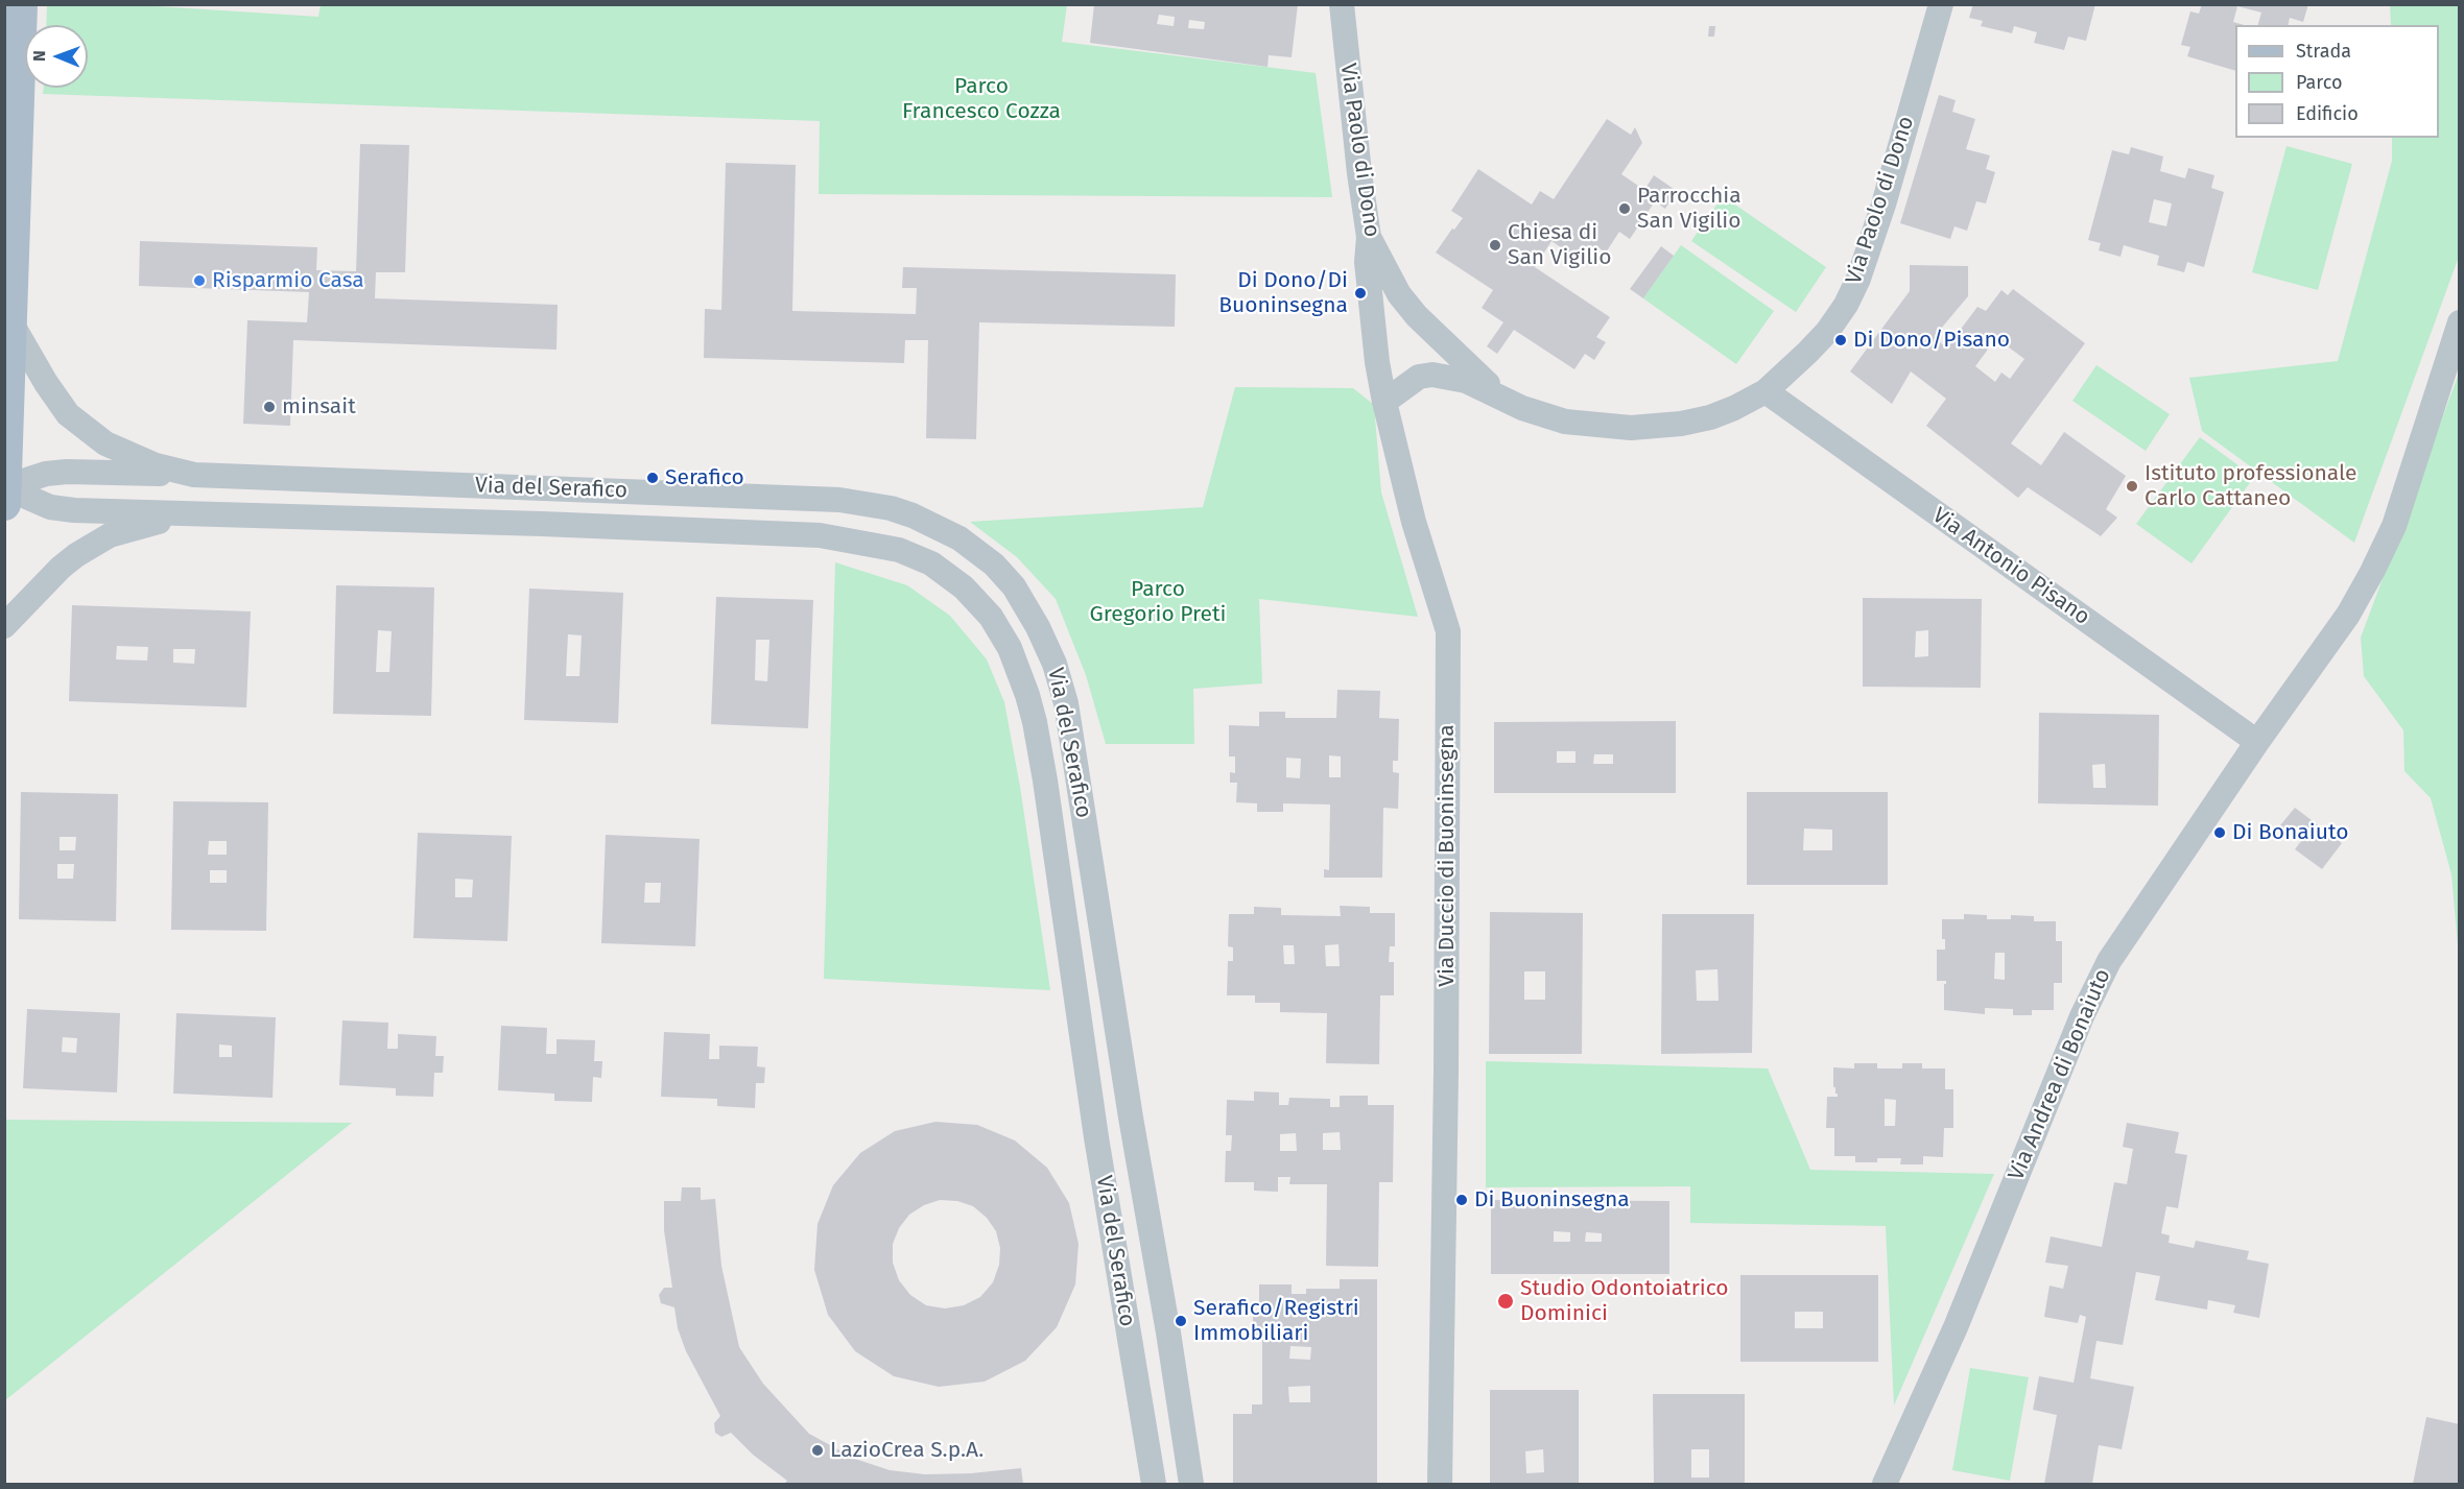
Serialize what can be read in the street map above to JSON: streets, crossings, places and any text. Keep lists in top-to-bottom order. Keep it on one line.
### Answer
{"streets":{"street":["Via Paolo di Dono","Via del Serafico","Via Antonio Pisano","Via Duccio di Buoninsegna","Via Andrea di Bonaiuto"]},"crossings":[["Via Paolo di Dono","Via Antonio Pisano"],["Via Paolo di Dono","Via Duccio di Buoninsegna"],["Via Antonio Pisano","Via Andrea di Bonaiuto"]],"parks":["Parco Francesco Cozza","Parco Gregorio Preti"],"places":["Parrocchia San Vigilio","Chiesa di San Vigilio","Risparmio Casa","Di Dono/Di Buoninsegna","Di Dono/Pisano","minsait","Serafico","Istituto professionale Carlo Cattaneo","Di Bonaiuto","Di Buoninsegna","Studio Odontoiatrico Dominici","Serafico/Registri Immobiliari","LazioCrea S.p.A."],"legend":["Strada","Parco","Edificio"],"north":"left"}
